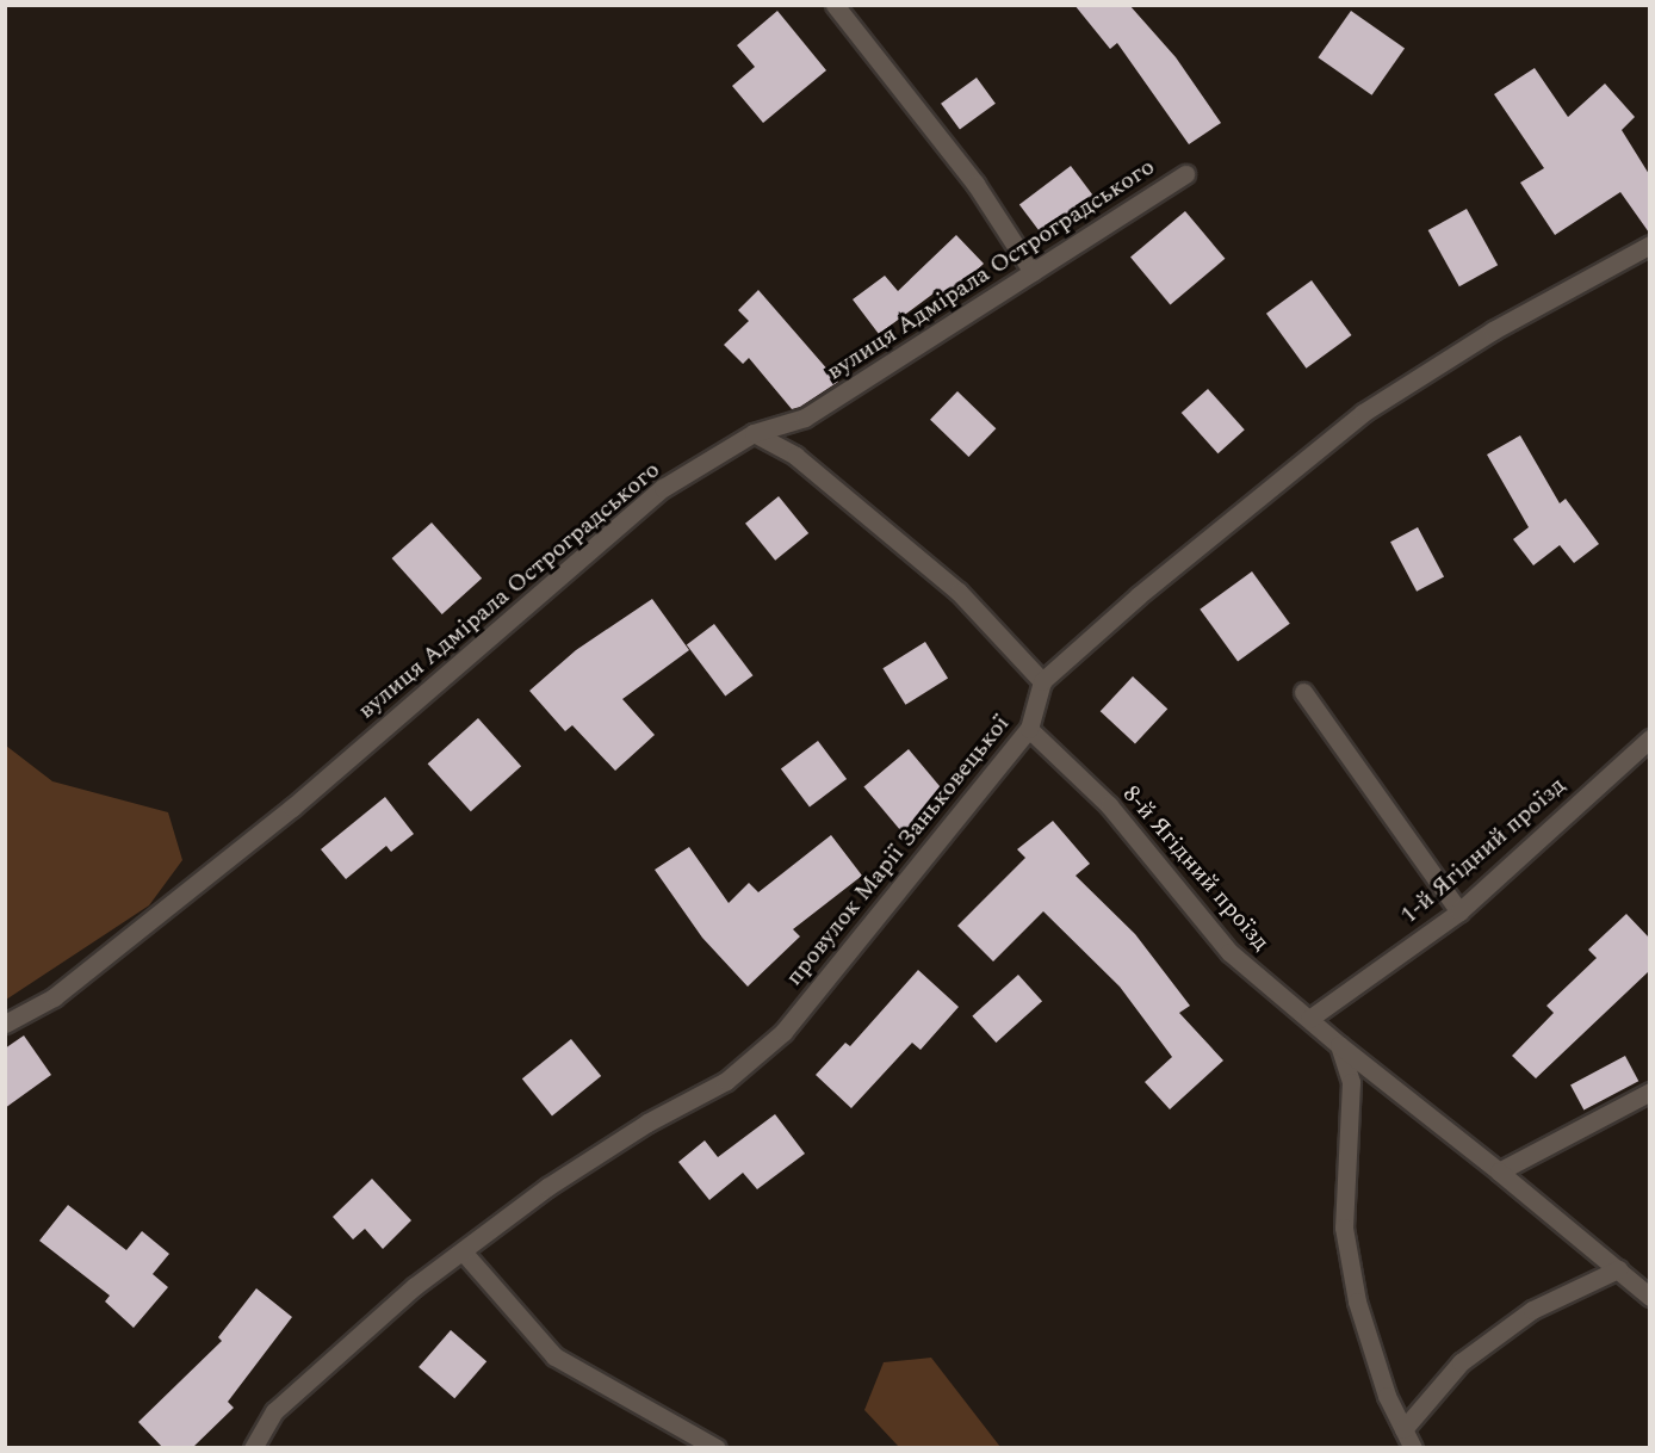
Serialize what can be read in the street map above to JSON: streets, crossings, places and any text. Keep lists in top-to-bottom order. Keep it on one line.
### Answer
{"streets":{"street":["вулиця Адмірала Остроградського","провулок Марії Заньковецької","1-й Ягідний проїзд","8-й Ягідний проїзд"]},"crossings":[["провулок Марії Заньковецької","8-й Ягідний проїзд"],["1-й Ягідний проїзд","8-й Ягідний проїзд"]]}
